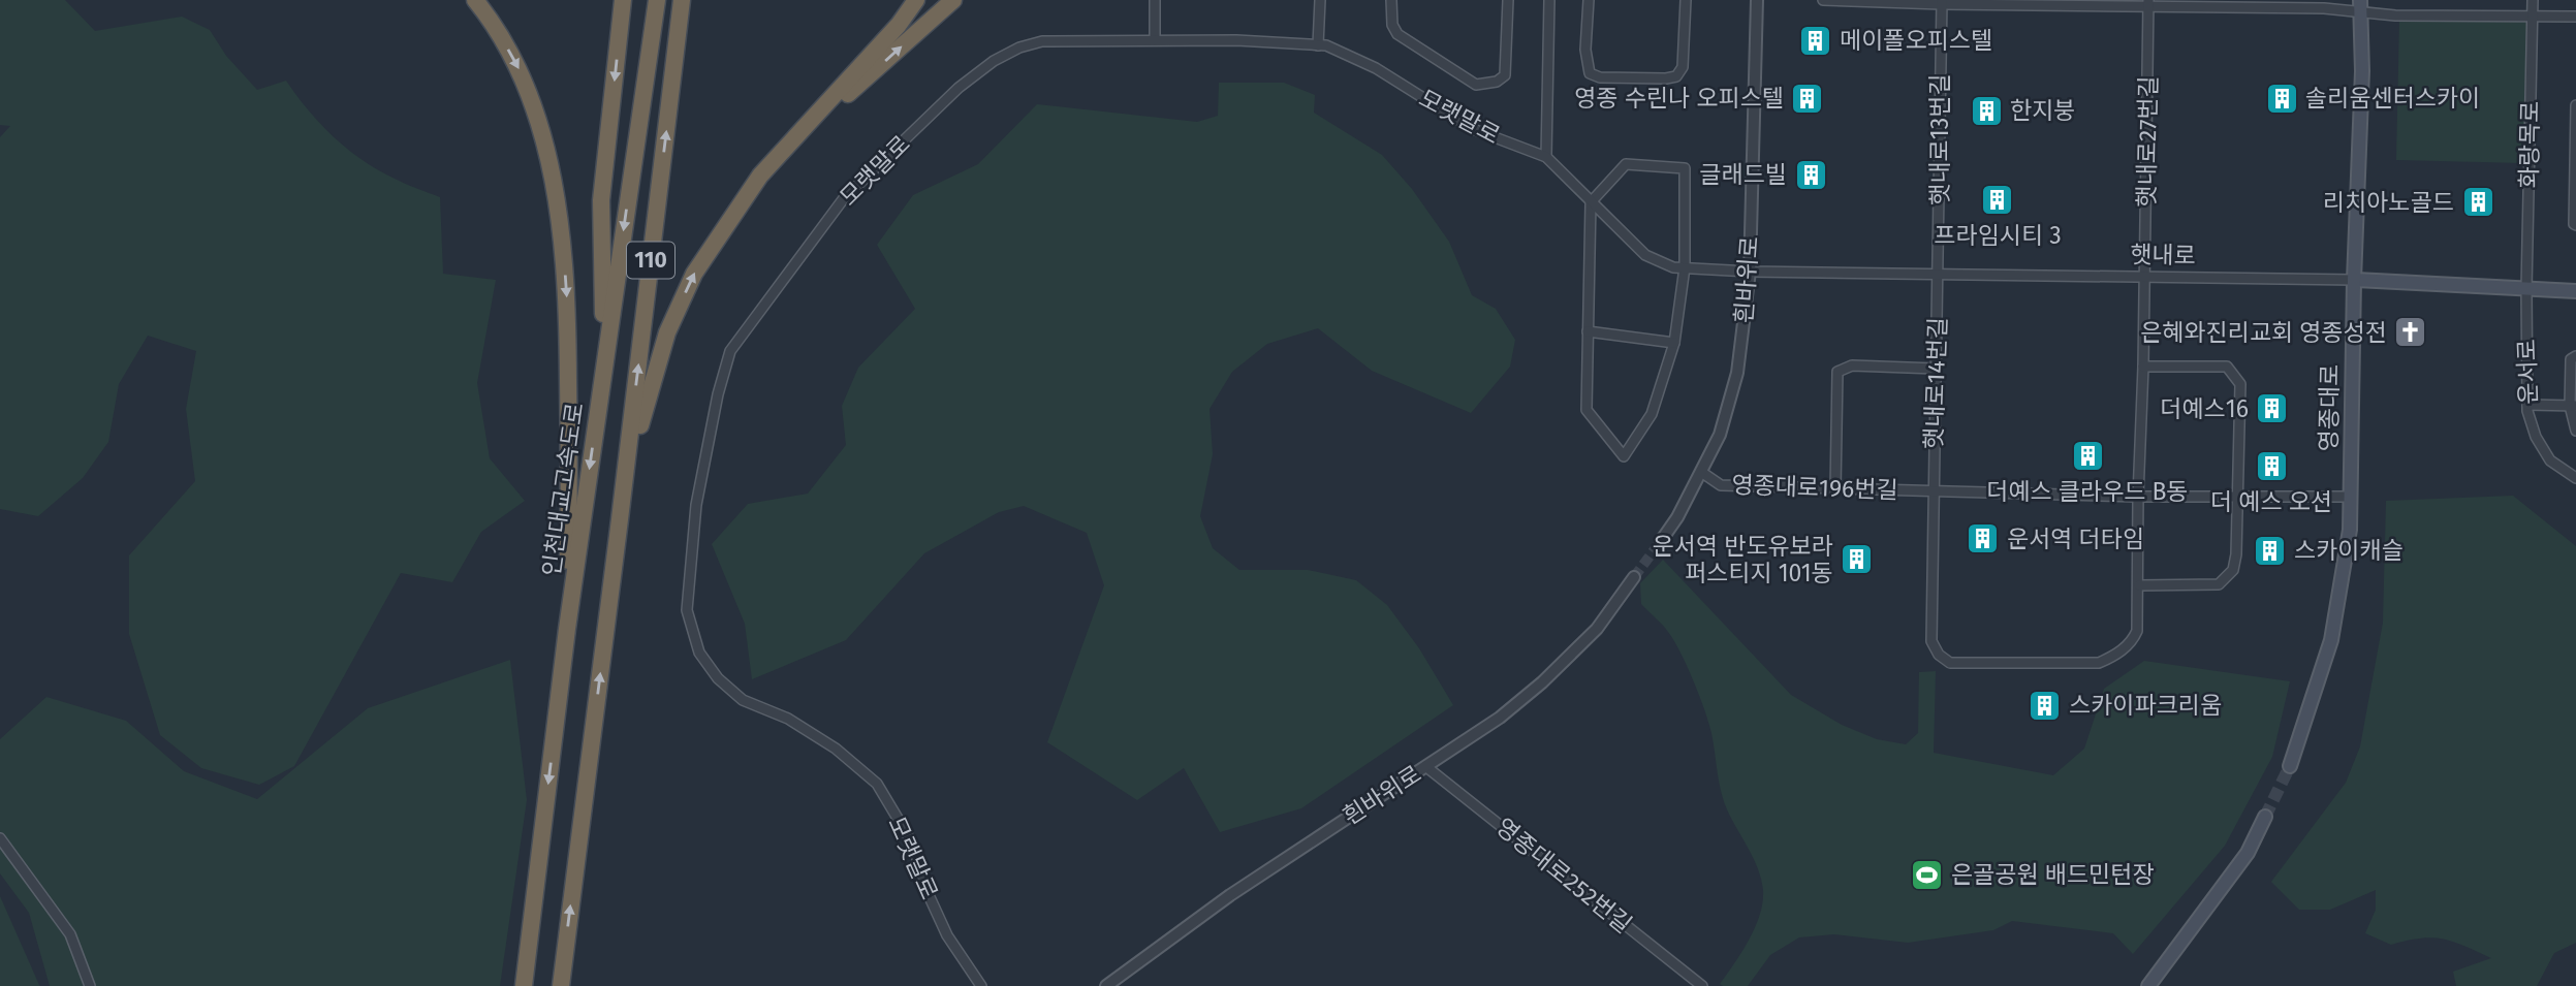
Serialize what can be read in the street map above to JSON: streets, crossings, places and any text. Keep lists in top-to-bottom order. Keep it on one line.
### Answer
{"streets":{"highway":["110","인천대교고속도로"],"main road":["햇내로","영종대로"],"street":["모랫말로","햇내로13번길","햇내로27번길","화랑목로","흰바위로","운서로","햇내로14번길","영종대로196번길","영종대로252번길"]},"crossings":[["모랫말로","햇내로"],["모랫말로","흰바위로"],["햇내로13번길","햇내로"],["햇내로13번길","햇내로14번길"],["햇내로27번길","햇내로"],["햇내로27번길","영종대로196번길"],["화랑목로","햇내로"],["화랑목로","운서로"],["햇내로","흰바위로"],["햇내로","운서로"],["햇내로","햇내로14번길"],["햇내로","영종대로"],["흰바위로","영종대로196번길"],["흰바위로","영종대로252번길"],["햇내로14번길","영종대로196번길"],["영종대로","영종대로196번길"]],"places":{"building":["메이폴오피스텔","영종 수린나 오피스텔","솔리움센터스카이","한지붕","글래드빌","프라임시티 3","리치아노골드","더예스16","더예스 클라우드 B동","더 예스 오션","운서역 더타임","스카이캐슬","운서역 반도유보라 퍼스티지 101동","스카이파크리움"],"church":["은혜와진리교회 영종성전"],"sports":["은골공원 배드민턴장"]}}
